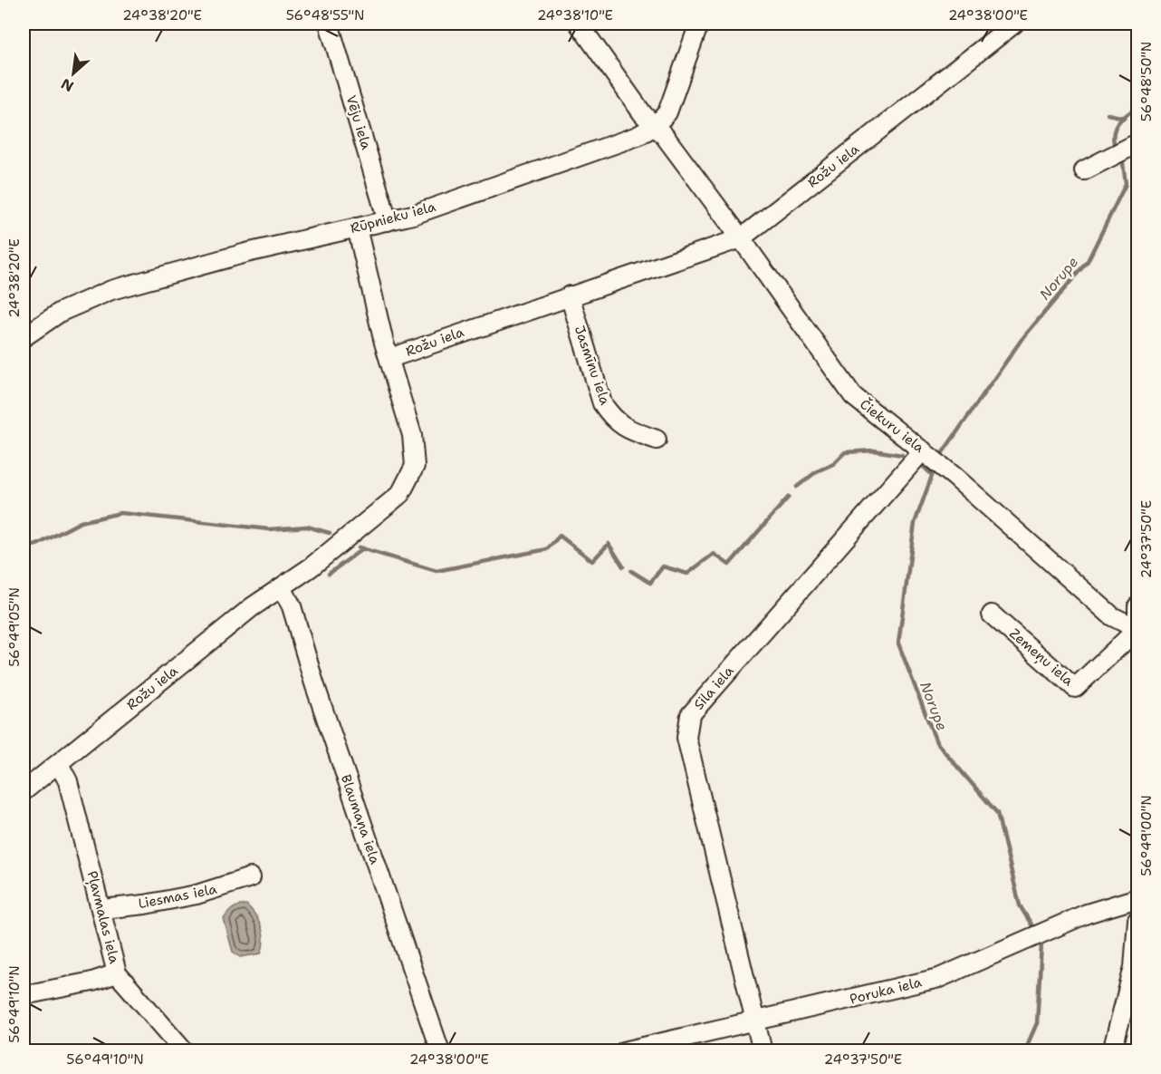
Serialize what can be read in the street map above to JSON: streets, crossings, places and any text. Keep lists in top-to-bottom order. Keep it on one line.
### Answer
{"streets":{"street":["Vēju iela","Rožu iela","Rūpnieku iela","Jasmīnu iela","Čiekuru iela","Zemeņu iela","Sila iela","Blaumaņa iela","Liesmas iela","Pļavmalas iela","Poruka iela"]},"crossings":[["Vēju iela","Rūpnieku iela"],["Rožu iela","Jasmīnu iela"],["Rožu iela","Čiekuru iela"],["Rožu iela","Blaumaņa iela"],["Rožu iela","Pļavmalas iela"],["Rūpnieku iela","Čiekuru iela"],["Čiekuru iela","Zemeņu iela"],["Čiekuru iela","Sila iela"],["Sila iela","Poruka iela"],["Liesmas iela","Pļavmalas iela"]],"water":["Norupe"],"north":"bottom left","coordinates":["24°38'20\"E","56°48'55\"N","24°38'10\"E","24°38'00\"E","56°48'50\"N","24°37'50\"E","56°49'05\"N","56°49'00\"N","56°49'10\"N"]}
